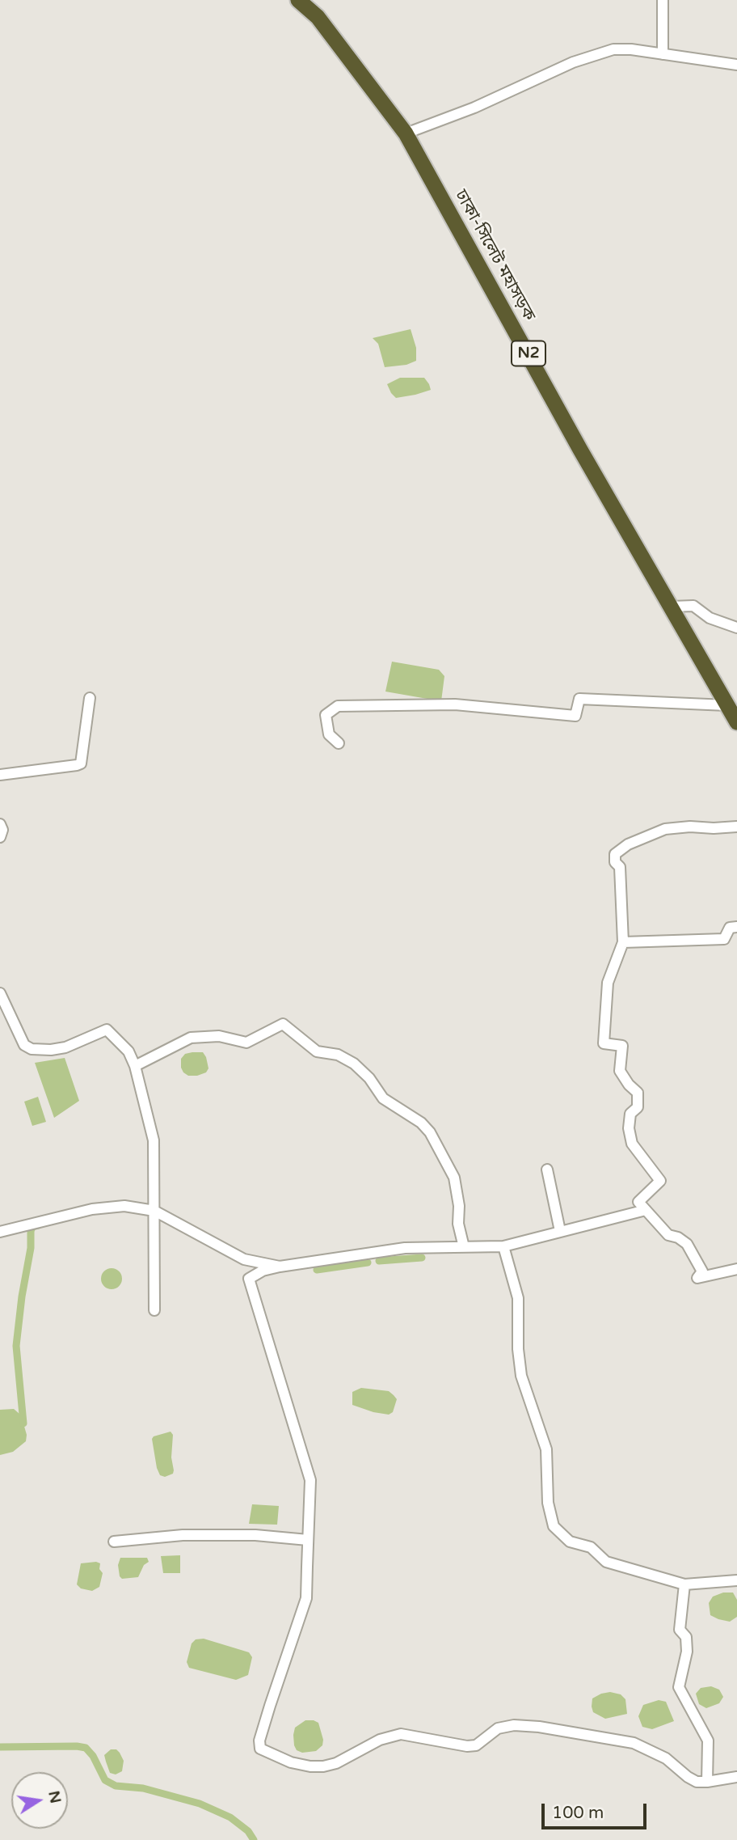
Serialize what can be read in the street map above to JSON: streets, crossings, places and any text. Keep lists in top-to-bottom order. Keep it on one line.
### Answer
{"streets":{"highway":["ঢাকা-সিলেট মহাসড়ক","N2"]},"scale_bar":"100 m","north":"right"}
